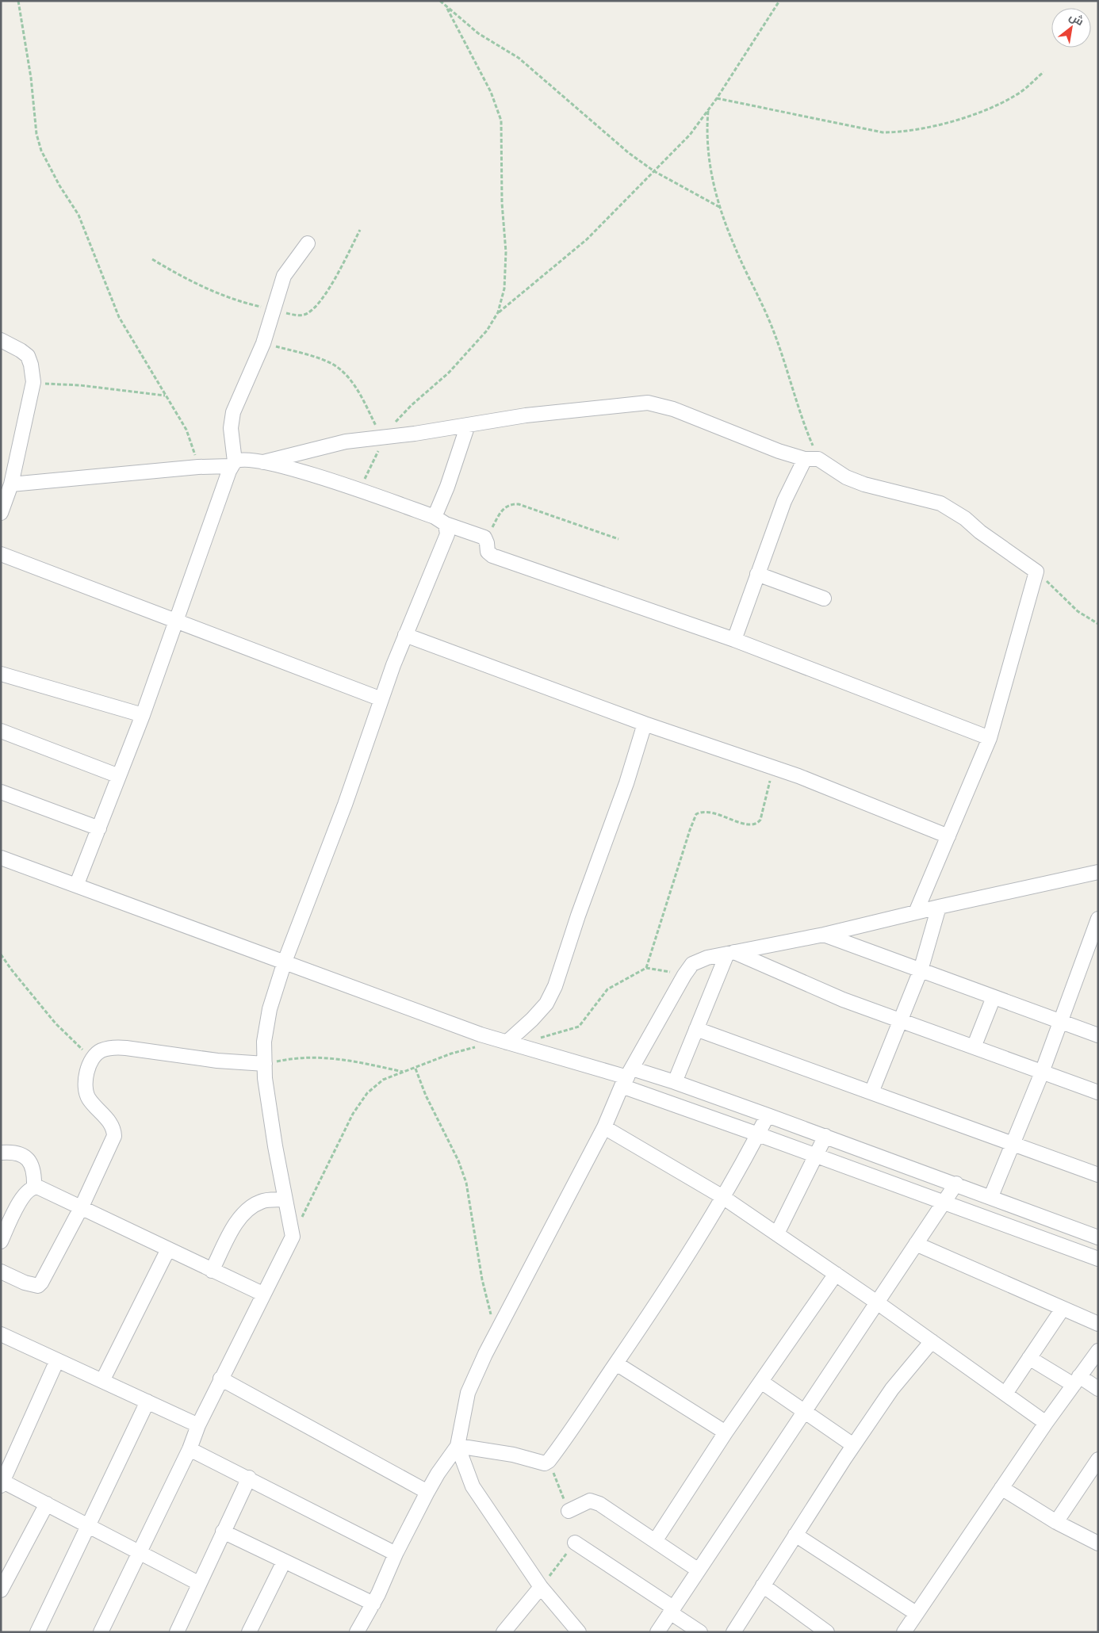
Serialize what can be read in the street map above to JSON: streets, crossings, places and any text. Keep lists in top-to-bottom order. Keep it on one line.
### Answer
{"north":"top right"}
